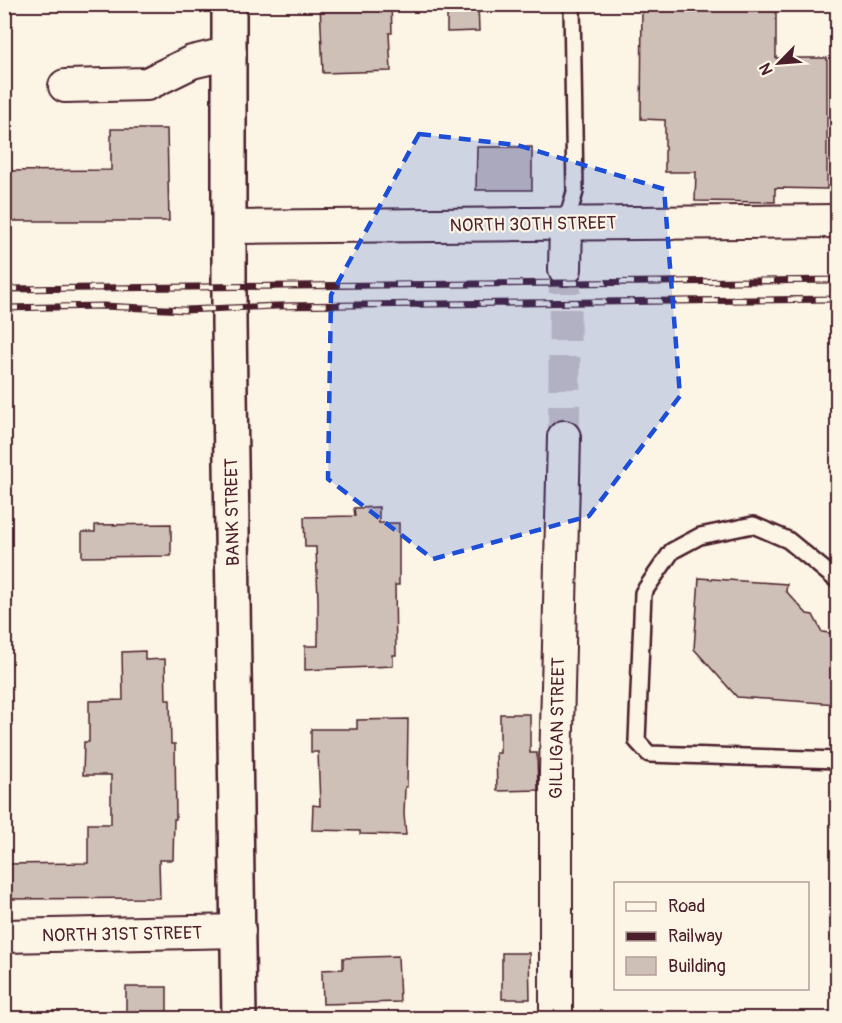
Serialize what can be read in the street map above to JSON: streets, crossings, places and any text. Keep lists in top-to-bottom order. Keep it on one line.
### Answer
{"streets":{"street":["NORTH 30TH STREET","BANK STREET","GILLIGAN STREET","NORTH 31ST STREET"]},"crossings":[["NORTH 30TH STREET","BANK STREET"],["BANK STREET","NORTH 31ST STREET"]],"legend":["Road","Railway","Building"],"north":"bottom left"}
